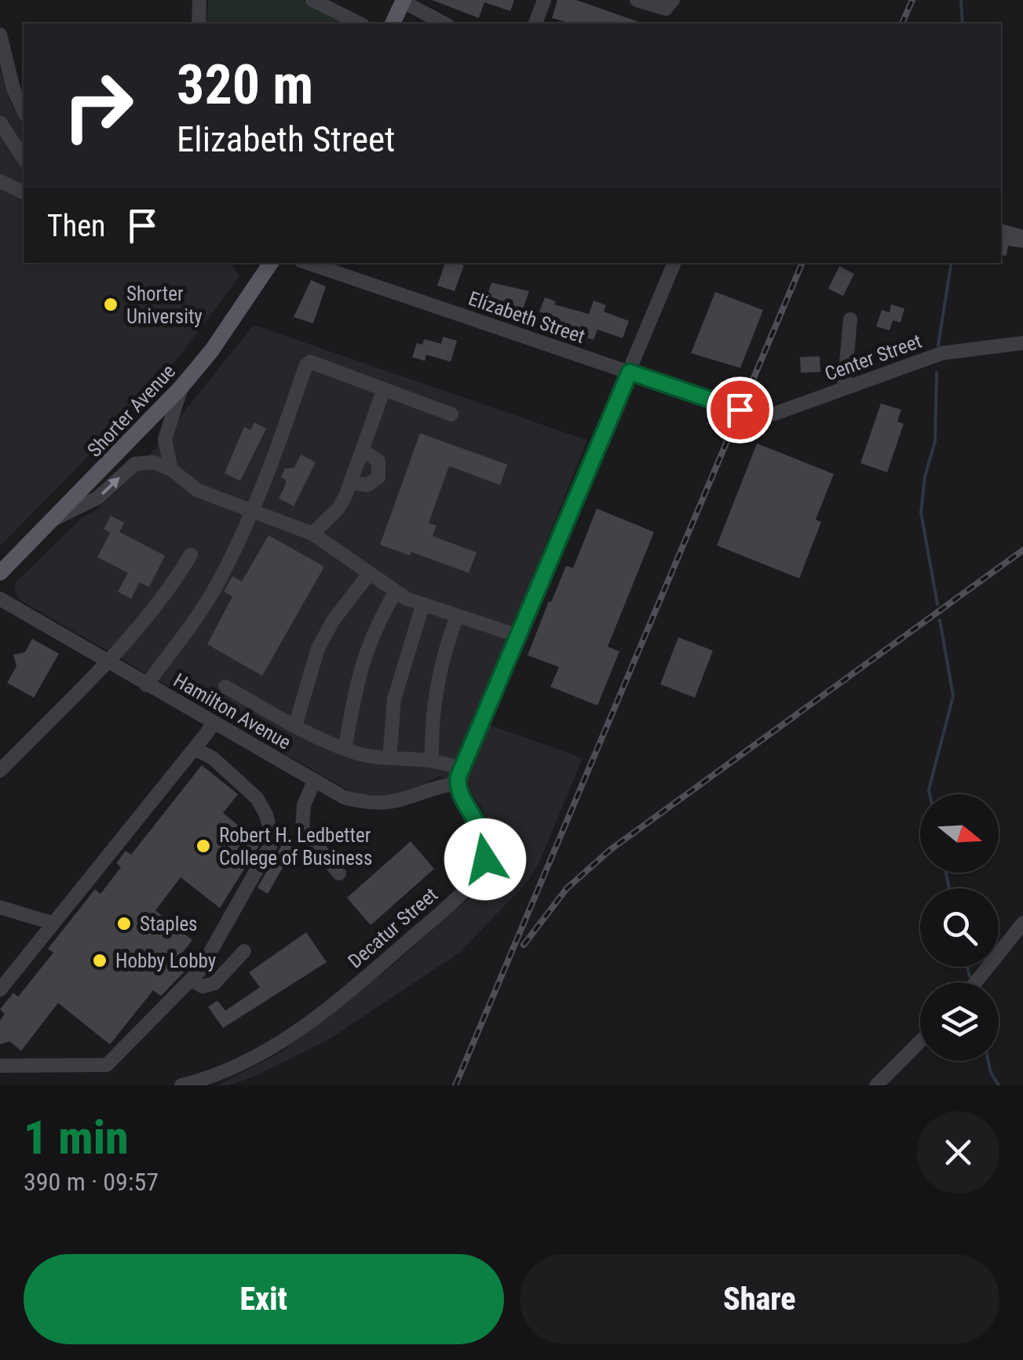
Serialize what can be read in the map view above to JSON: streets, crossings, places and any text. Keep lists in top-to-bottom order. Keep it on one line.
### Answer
{"streets":{"main road":["Shorter Avenue"],"street":["Elizabeth Street","Center Street","Hamilton Avenue","Decatur Street"]},"crossings":[["Elizabeth Street","Center Street"],["Hamilton Avenue","Decatur Street"]],"places":["Shorter University","Robert H. Ledbetter College of Business","Staples","Hobby Lobby"],"north":"right","page":{"turn":["320 m","Elizabeth Street"],"then":"Then","heading":["1 min","390 m · 09:57"],"buttons":["Exit","Share"]}}
